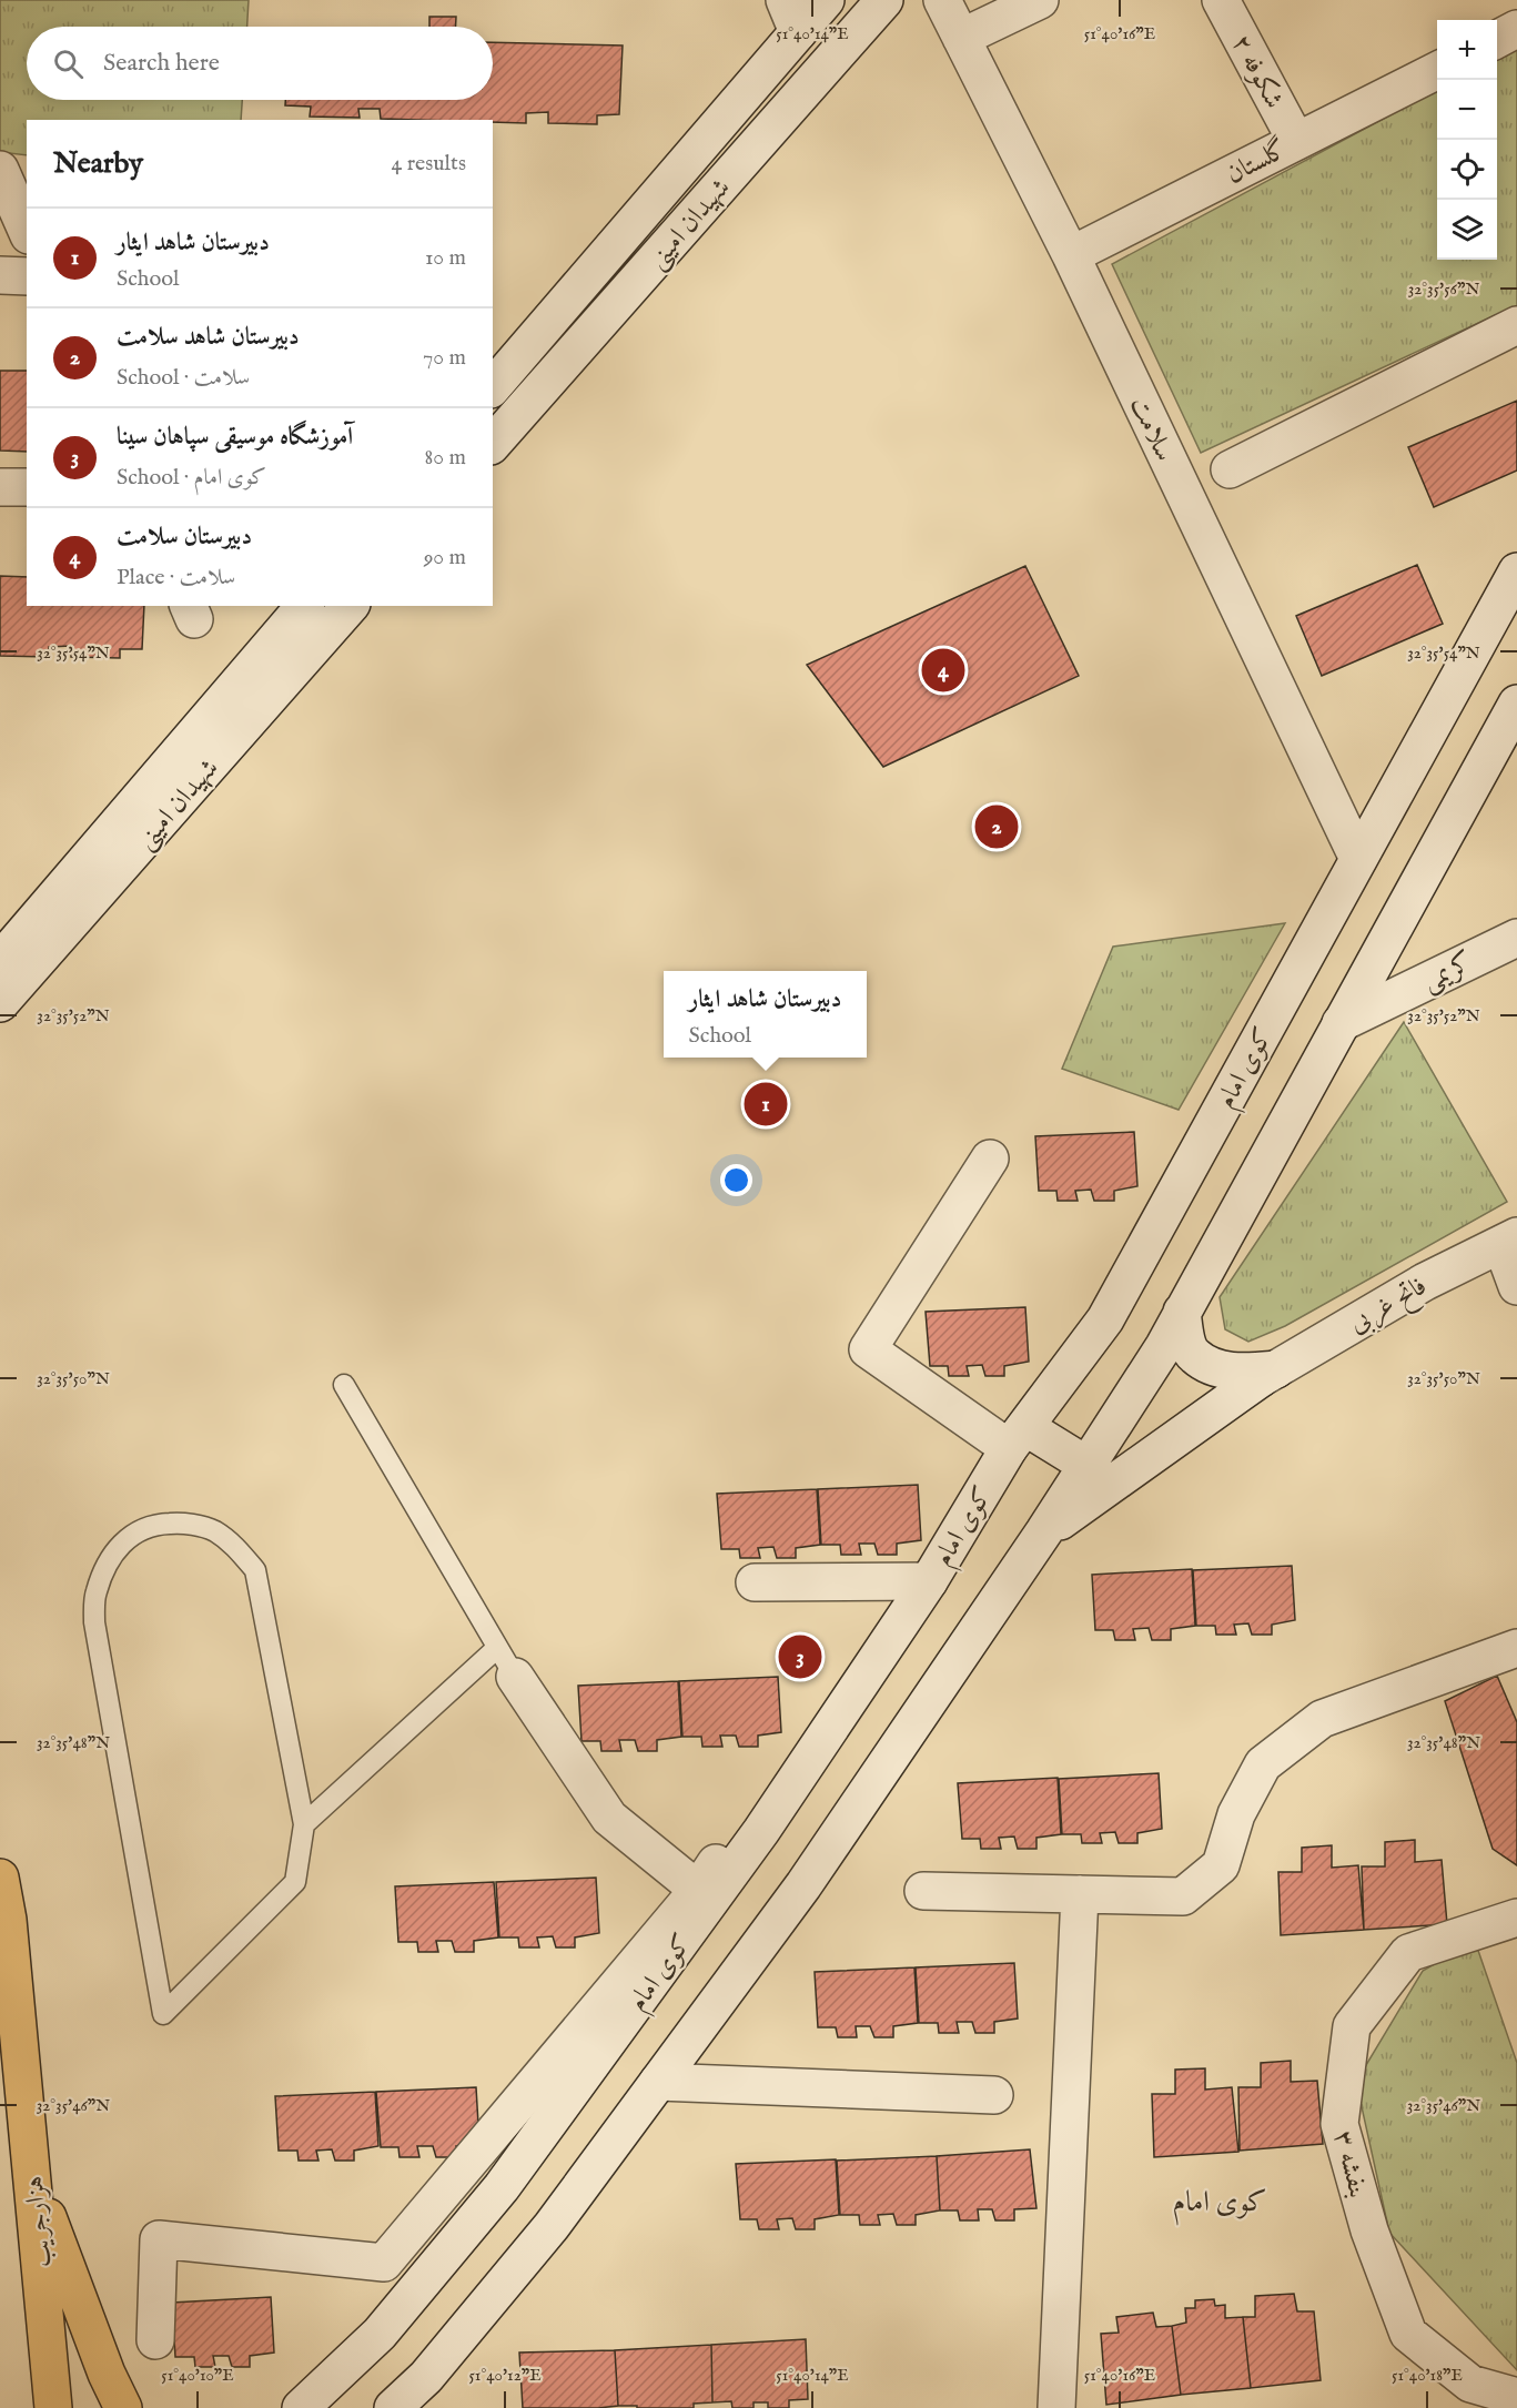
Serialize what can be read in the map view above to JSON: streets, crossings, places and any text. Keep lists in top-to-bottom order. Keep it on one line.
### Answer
{"streets":{"main road":["هزارجریب"],"street":["شکوفه ۲","گلستان","شهیدان امینی","سلامت","کریمی","کوی امام","فاتح غربی","بنفشه ۳"]},"crossings":[["شکوفه ۲","گلستان"],["گلستان","سلامت"],["سلامت","کوی امام"]],"districts":["کوی امام"],"page":{"map_buttons":["+","−"],"search":"Search here","heading":["Nearby","4 results"],"list":[{"mark":"1","name":"دبیرستان شاهد ایثار","note":"School","value":"10 m"},{"mark":"2","name":"دبیرستان شاهد سلامت","note":"School · سلامت","value":"70 m"},{"mark":"3","name":"آموزشگاه موسیقی سپاهان سینا","note":"School · کوی امام","value":"80 m"},{"mark":"4","name":"دبیرستان سلامت","note":"Place · سلامت","value":"90 m"}],"pins":["4","2","1","3"],"popup":["دبیرستان شاهد ایثار","School"]},"coordinates":["51°40'14\"E","51°40'16\"E","32°35'56\"N","32°35'54\"N","32°35'52\"N","32°35'50\"N","32°35'48\"N","32°35'46\"N","51°40'10\"E","51°40'12\"E","51°40'18\"E"]}
